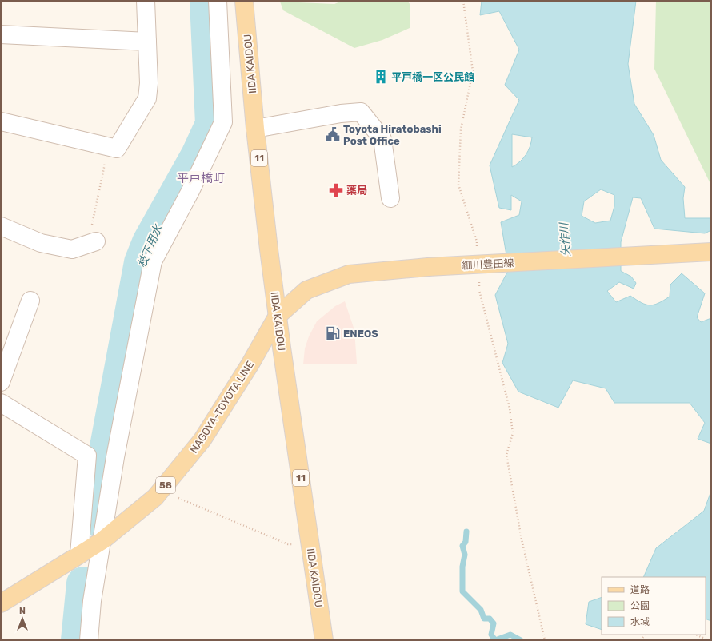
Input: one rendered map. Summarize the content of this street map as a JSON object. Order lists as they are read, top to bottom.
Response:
{
  "streets": {
    "main road": [
      "IIDA KAIDOU",
      "11",
      "細川豊田線",
      "NAGOYA-TOYOTA LINE",
      "58"
    ]
  },
  "crossings": [
    ["IIDA KAIDOU", "細川豊田線"],
    ["IIDA KAIDOU", "NAGOYA-TOYOTA LINE"],
    ["細川豊田線", "NAGOYA-TOYOTA LINE"]
  ],
  "districts": ["平戸橋町"],
  "water": ["矢作川", "枝下用水"],
  "places": {
    "building": ["平戸橋一区公民館"],
    "public building": ["Toyota Hiratobashi Post Office"],
    "pharmacy": ["薬局"],
    "fuel station": ["ENEOS"]
  },
  "legend": ["道路", "公園", "水域"],
  "north": "top"
}
